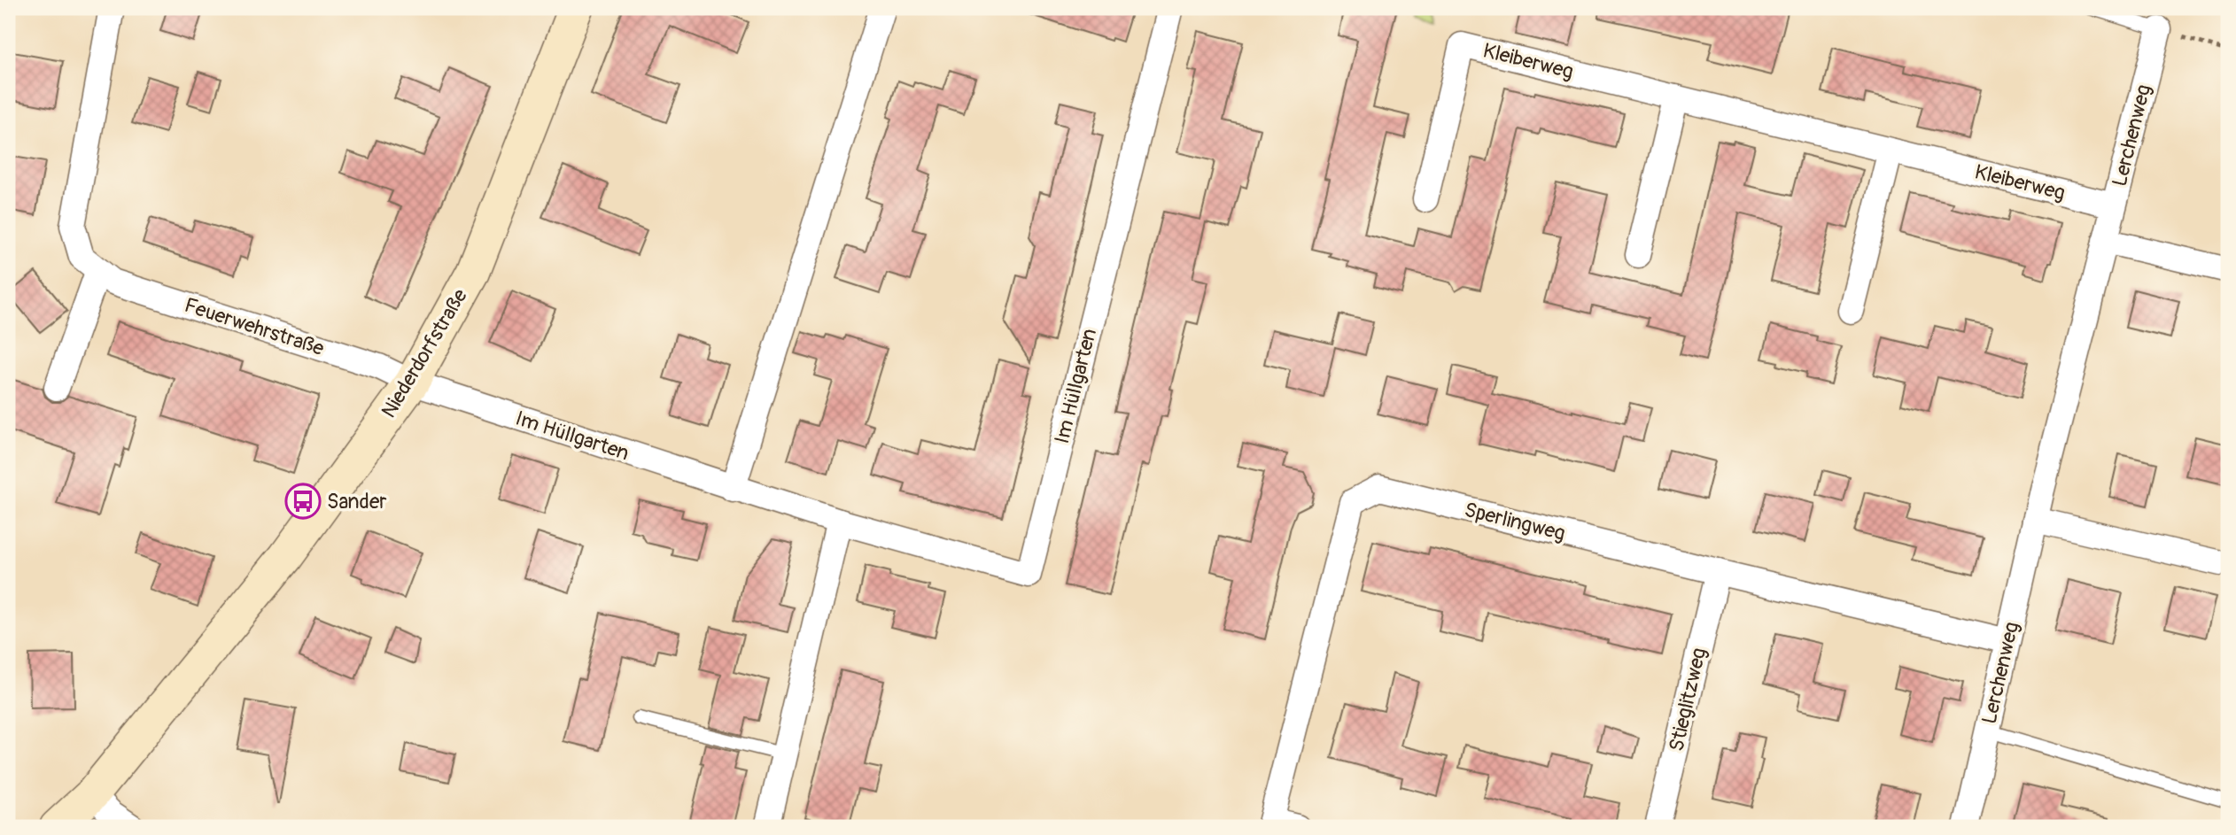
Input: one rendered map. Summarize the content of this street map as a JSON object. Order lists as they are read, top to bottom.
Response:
{
  "streets": {
    "main road": ["Niederdorfstraße"],
    "street": [
      "Kleiberweg",
      "Lerchenweg",
      "Feuerwehrstraße",
      "Im Hüllgarten",
      "Sperlingweg",
      "Stieglitzweg"
    ]
  },
  "crossings": [
    ["Kleiberweg", "Lerchenweg"],
    ["Lerchenweg", "Sperlingweg"],
    ["Feuerwehrstraße", "Niederdorfstraße"],
    ["Feuerwehrstraße", "Im Hüllgarten"],
    ["Niederdorfstraße", "Im Hüllgarten"],
    ["Sperlingweg", "Stieglitzweg"]
  ],
  "places": {
    "bus stop": ["Sander"]
  }
}
